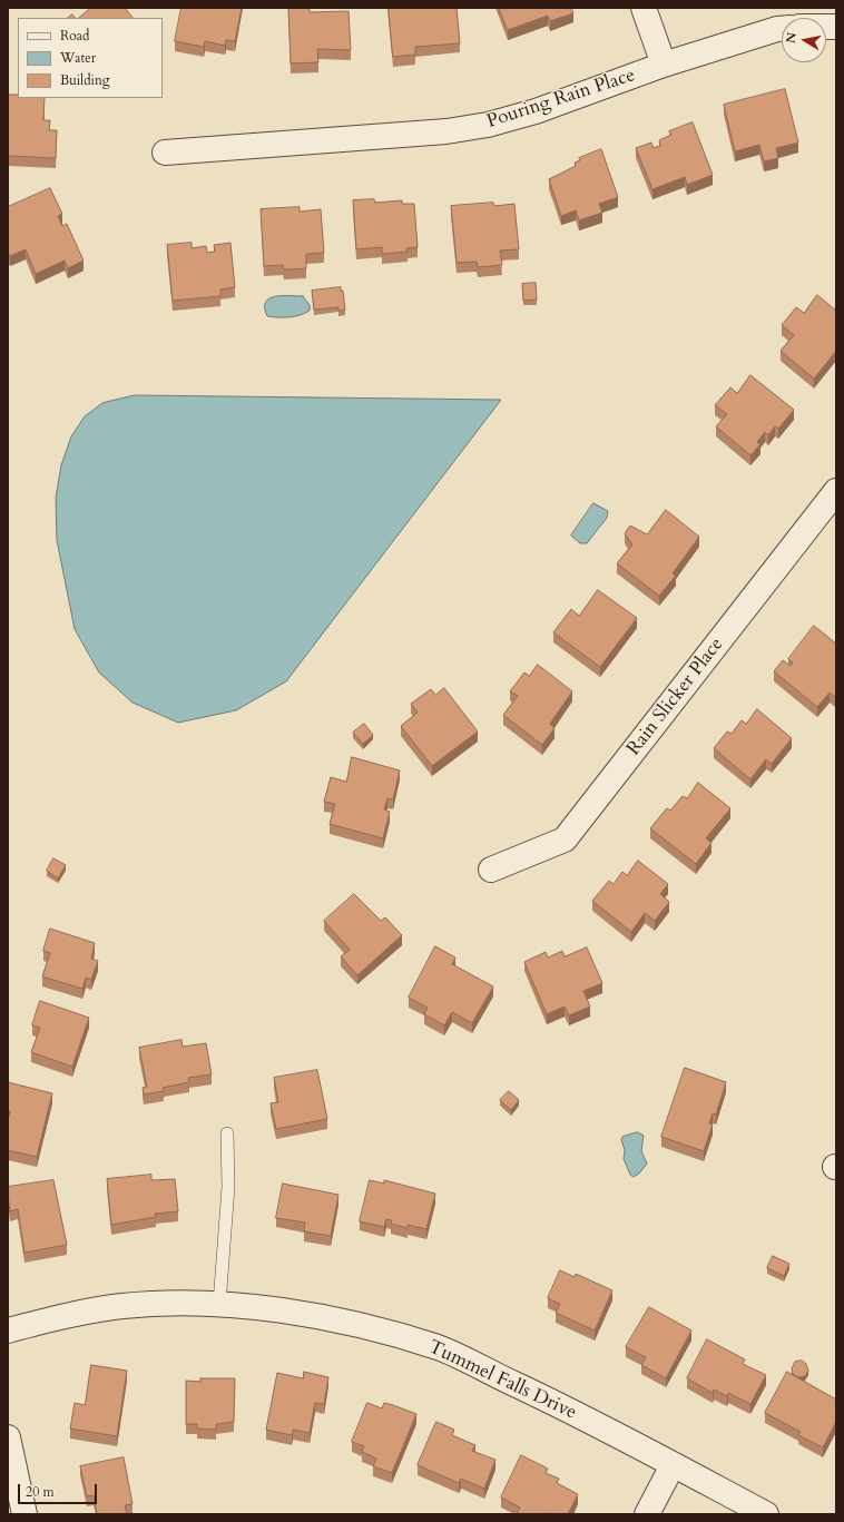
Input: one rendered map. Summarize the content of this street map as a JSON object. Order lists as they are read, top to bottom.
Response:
{
  "streets": {
    "street": ["Pouring Rain Place", "Rain Slicker Place", "Tummel Falls Drive"]
  },
  "legend": ["Road", "Water", "Building"],
  "scale_bar": "20 m",
  "north": "left"
}
